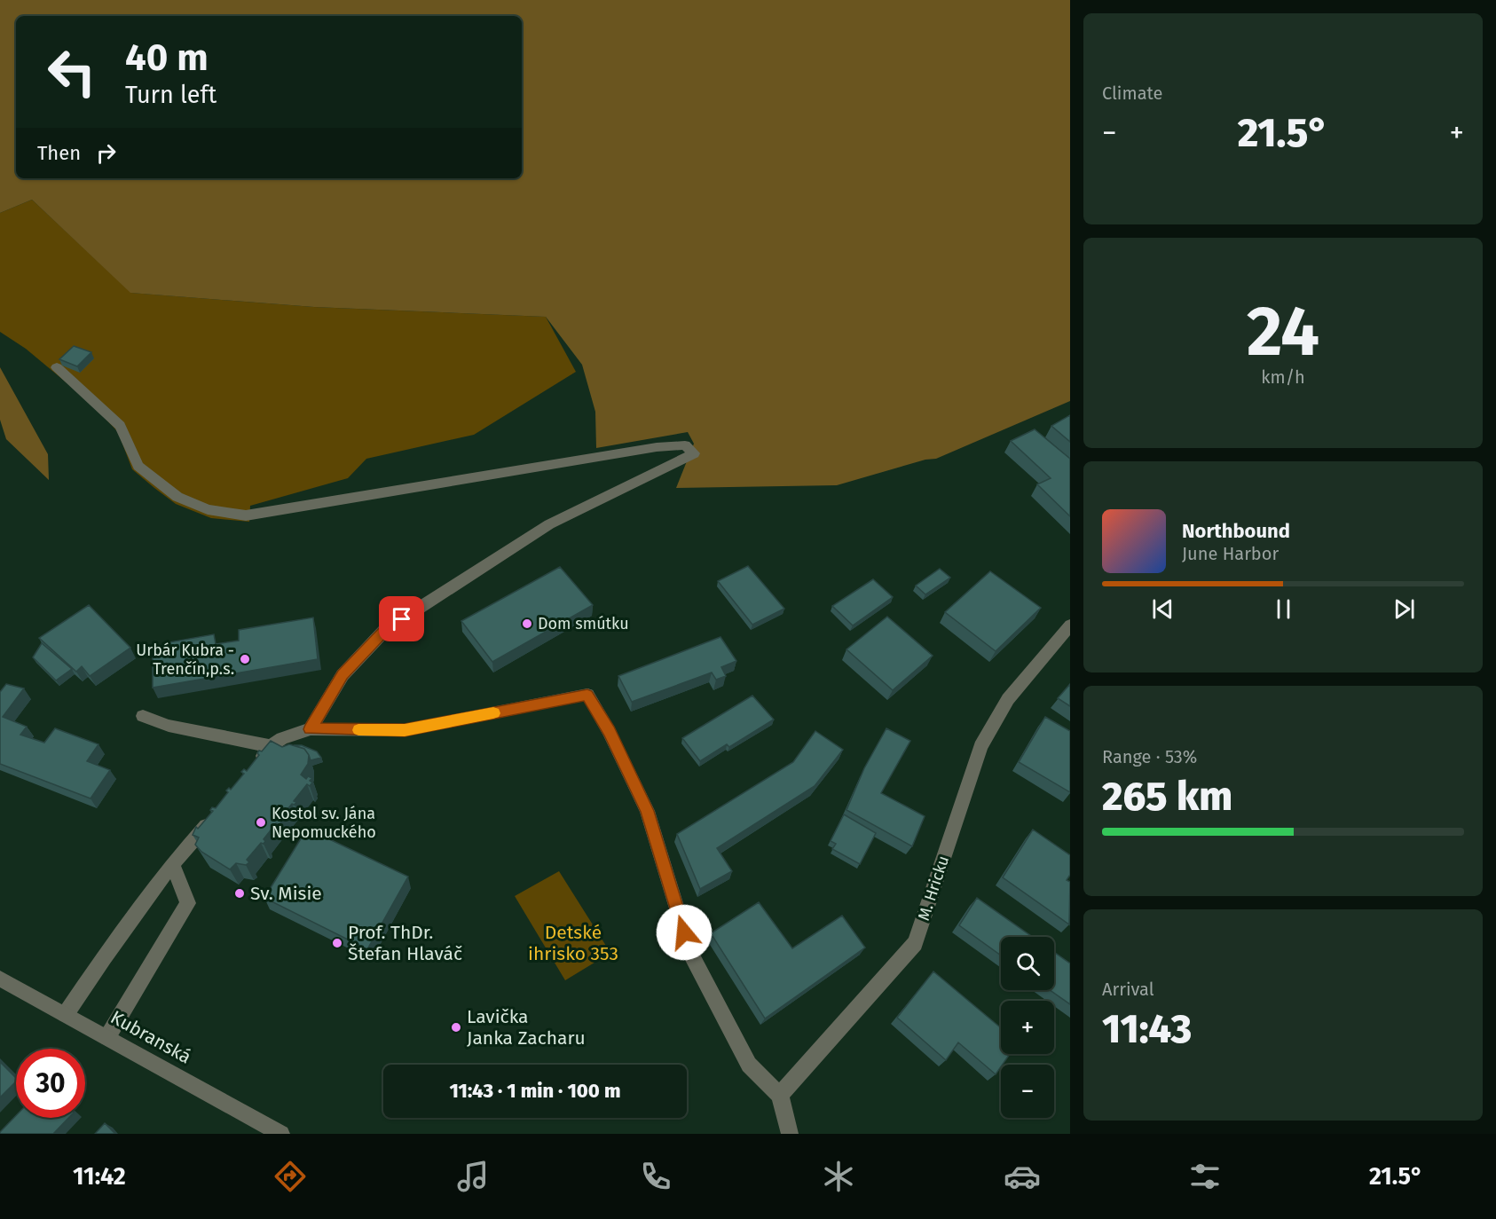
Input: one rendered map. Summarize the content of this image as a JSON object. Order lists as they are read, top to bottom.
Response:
{
  "streets": {
    "street": ["M. Hricku", "Kubranská"]
  },
  "parks": ["Detské ihrisko 353"],
  "places": [
    "Dom smútku",
    "Urbár Kubra - Trenčín,p.s.",
    "Kostol sv. Jána Nepomuckého",
    "Sv. Misie",
    "Prof. ThDr. Štefan Hlaváč",
    "Lavička Janka Zacharu"
  ],
  "page": {
    "tile": [
      "Climate",
      ["24", "km/h"],
      ["Range · 53%", "265 km"],
      ["Arrival", "11:43"]
    ],
    "turn": ["40 m", "Turn left"],
    "heat": ["−", "21.5°", "+"],
    "then": "Then",
    "song": ["Northbound", "June Harbor"],
    "map_buttons": ["+", "−"],
    "limit": "30",
    "trip": "11:43 · 1 min · 100 m",
    "tabs": ["11:42", "21.5°"]
  }
}
